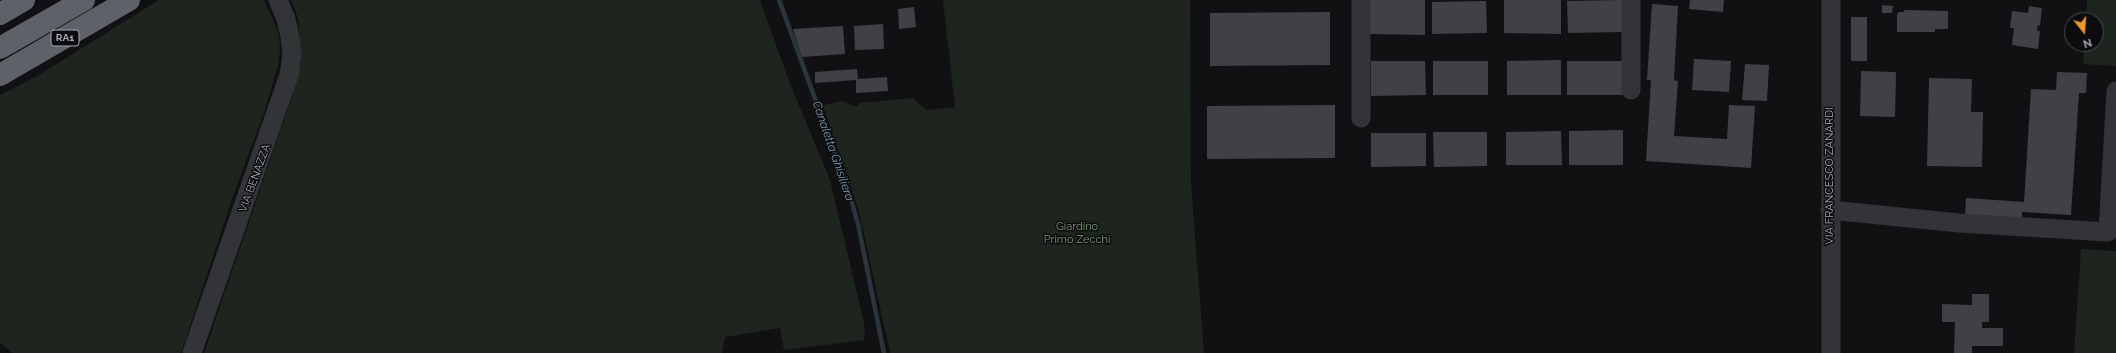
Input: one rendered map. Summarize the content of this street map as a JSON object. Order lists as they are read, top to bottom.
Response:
{
  "streets": {
    "highway": ["RA1"],
    "street": ["VIA FRANCESCO ZANARDI", "VIA BENAZZA"]
  },
  "water": ["Canaletta Ghisiliera"],
  "parks": ["Giardino Primo Zecchi"],
  "north": "bottom"
}
